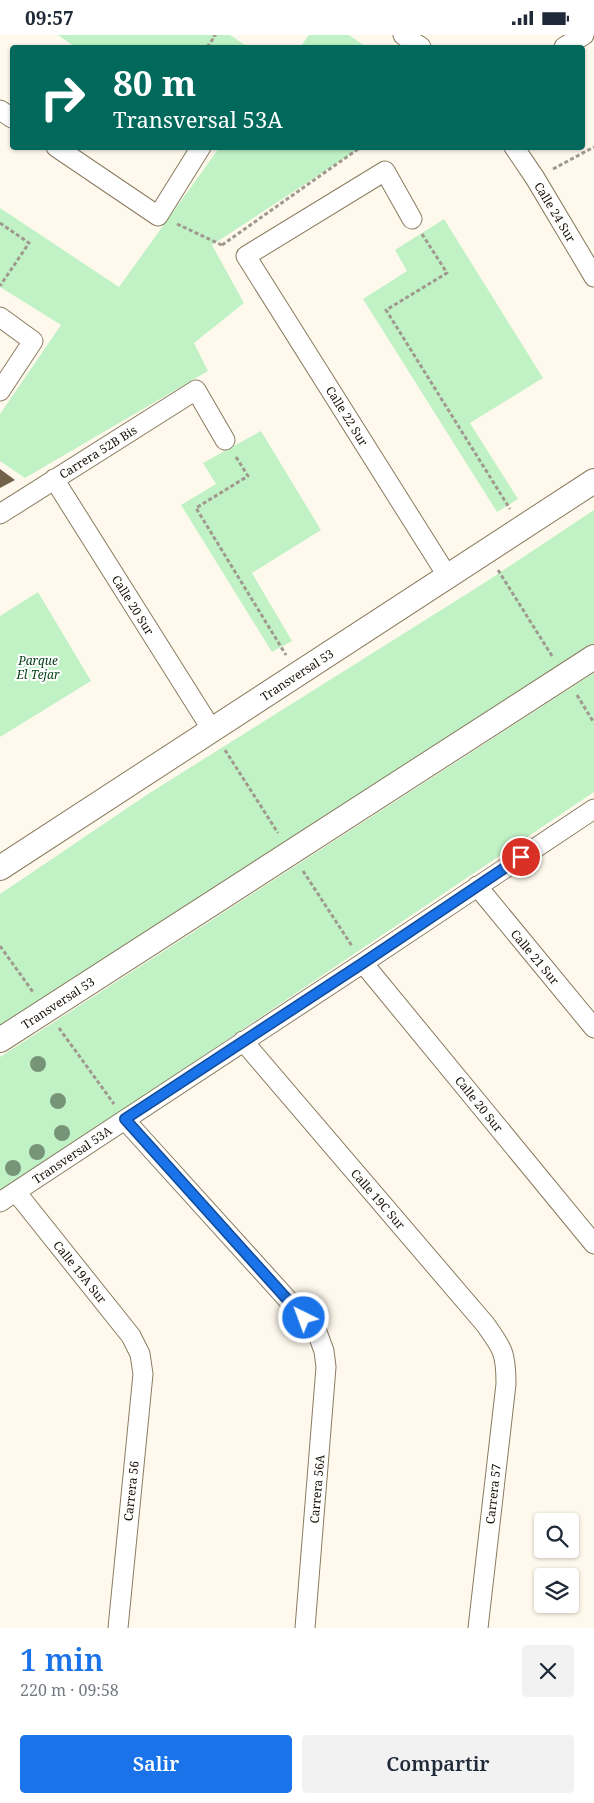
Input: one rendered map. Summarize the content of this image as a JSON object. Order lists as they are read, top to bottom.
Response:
{
  "streets": {
    "street": [
      "Calle 24 Sur",
      "Calle 22 Sur",
      "Carrera 52B Bis",
      "Calle 20 Sur",
      "Transversal 53",
      "Calle 21 Sur",
      "Transversal 53A",
      "Calle 19C Sur",
      "Calle 19A Sur",
      "Carrera 56A",
      "Carrera 56",
      "Carrera 57"
    ]
  },
  "crossings": [
    ["Calle 22 Sur", "Transversal 53"],
    ["Carrera 52B Bis", "Calle 20 Sur"],
    ["Calle 20 Sur", "Transversal 53"],
    ["Calle 20 Sur", "Transversal 53A"],
    ["Calle 21 Sur", "Transversal 53A"],
    ["Transversal 53A", "Calle 19C Sur"],
    ["Transversal 53A", "Calle 19A Sur"],
    ["Transversal 53A", "Carrera 56A"],
    ["Calle 19C Sur", "Carrera 57"],
    ["Calle 19A Sur", "Carrera 56"]
  ],
  "parks": ["Parque El Tejar"],
  "page": {
    "status": "09:57",
    "turn": ["80 m", "Transversal 53A"],
    "heading": ["1 min", "220 m · 09:58"],
    "buttons": ["Salir", "Compartir"]
  }
}
